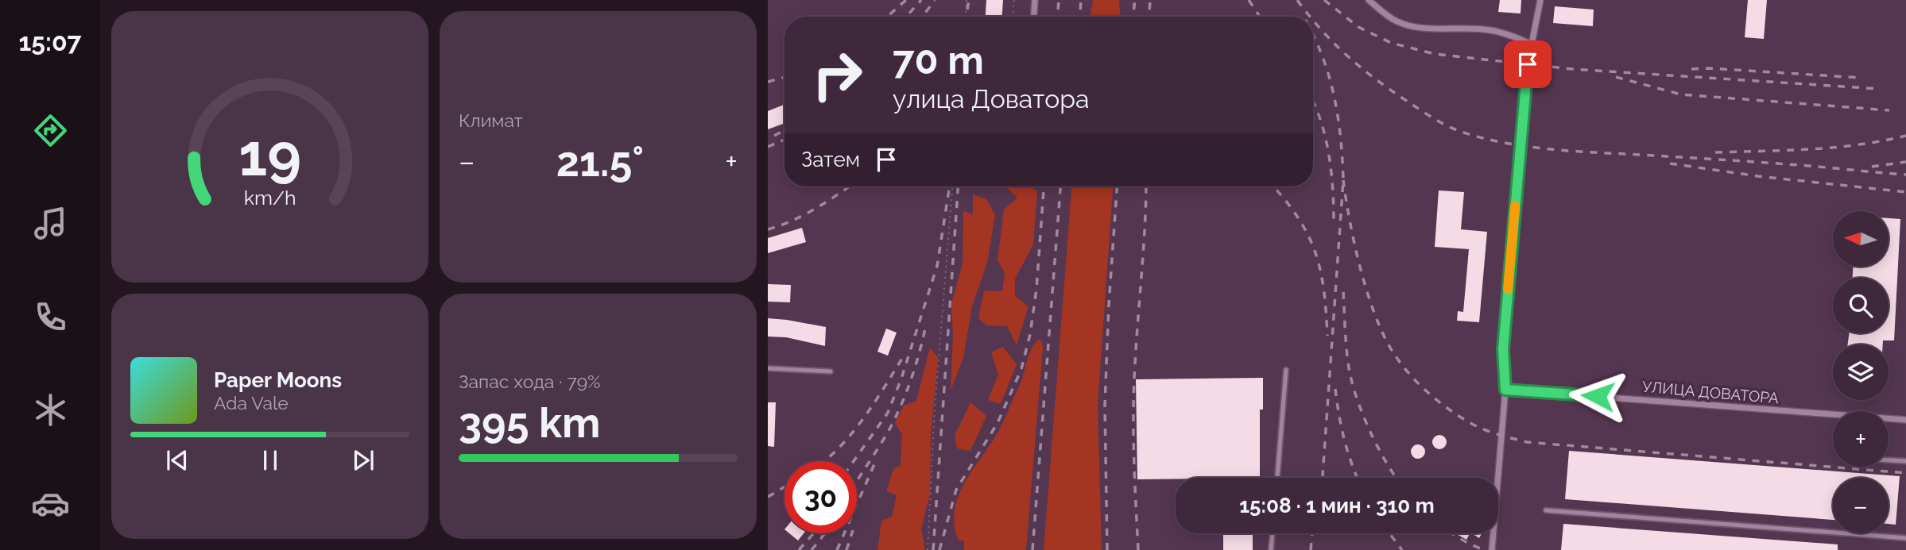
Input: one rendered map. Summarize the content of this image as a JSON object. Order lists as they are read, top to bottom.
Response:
{
  "streets": {
    "street": ["УЛИЦА ДОВАТОРА"]
  },
  "north": "left",
  "page": {
    "tabs": "15:07",
    "tile": [
      "Климат",
      ["Запас хода · 79%", "395 km"]
    ],
    "turn": ["70 m", "улица Доватора"],
    "then": "Затем",
    "heat": ["−", "21.5°", "+"],
    "map_buttons": ["+", "−"],
    "song": ["Paper Moons", "Ada Vale"],
    "limit": "30",
    "trip": "15:08 · 1 мин · 310 m",
    "gauge": ["19", "km/h"]
  }
}
